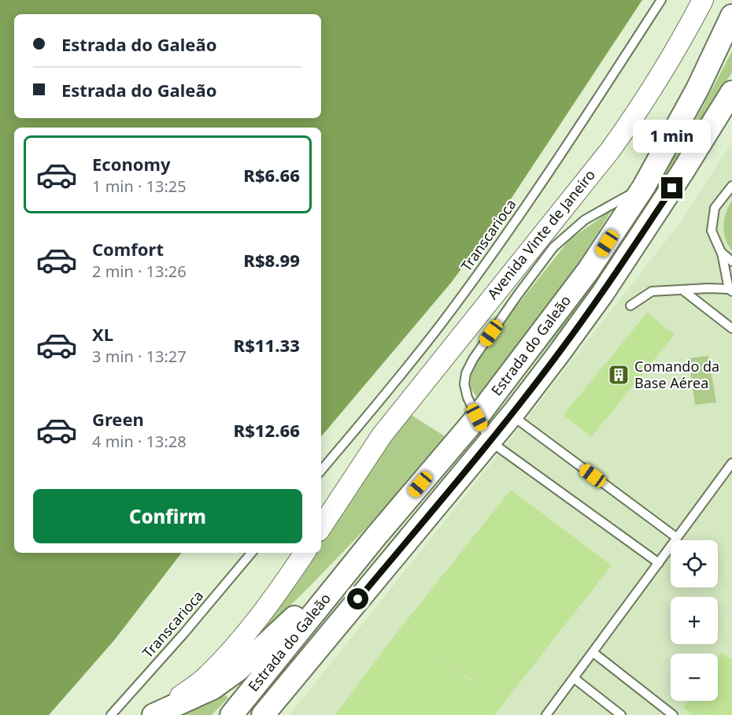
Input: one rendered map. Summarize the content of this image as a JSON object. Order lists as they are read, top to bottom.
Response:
{
  "streets": {
    "main road": ["Estrada do Galeão"],
    "street": ["Avenida Vinte de Janeiro"],
    "lane": ["Transcarioca"]
  },
  "places": {
    "building": ["Comando da Base Aérea"]
  },
  "page": {
    "banner": ["Estrada do Galeão", "Estrada do Galeão"],
    "bubble": "1 min",
    "list": [
      {
        "name": "Economy",
        "note": "1 min · 13:25",
        "value": "R$6.66"
      },
      {
        "name": "Comfort",
        "note": "2 min · 13:26",
        "value": "R$8.99"
      },
      {
        "name": "XL",
        "note": "3 min · 13:27",
        "value": "R$11.33"
      },
      {
        "name": "Green",
        "note": "4 min · 13:28",
        "value": "R$12.66"
      }
    ],
    "buttons": "Confirm",
    "map_buttons": ["+", "−"]
  }
}
